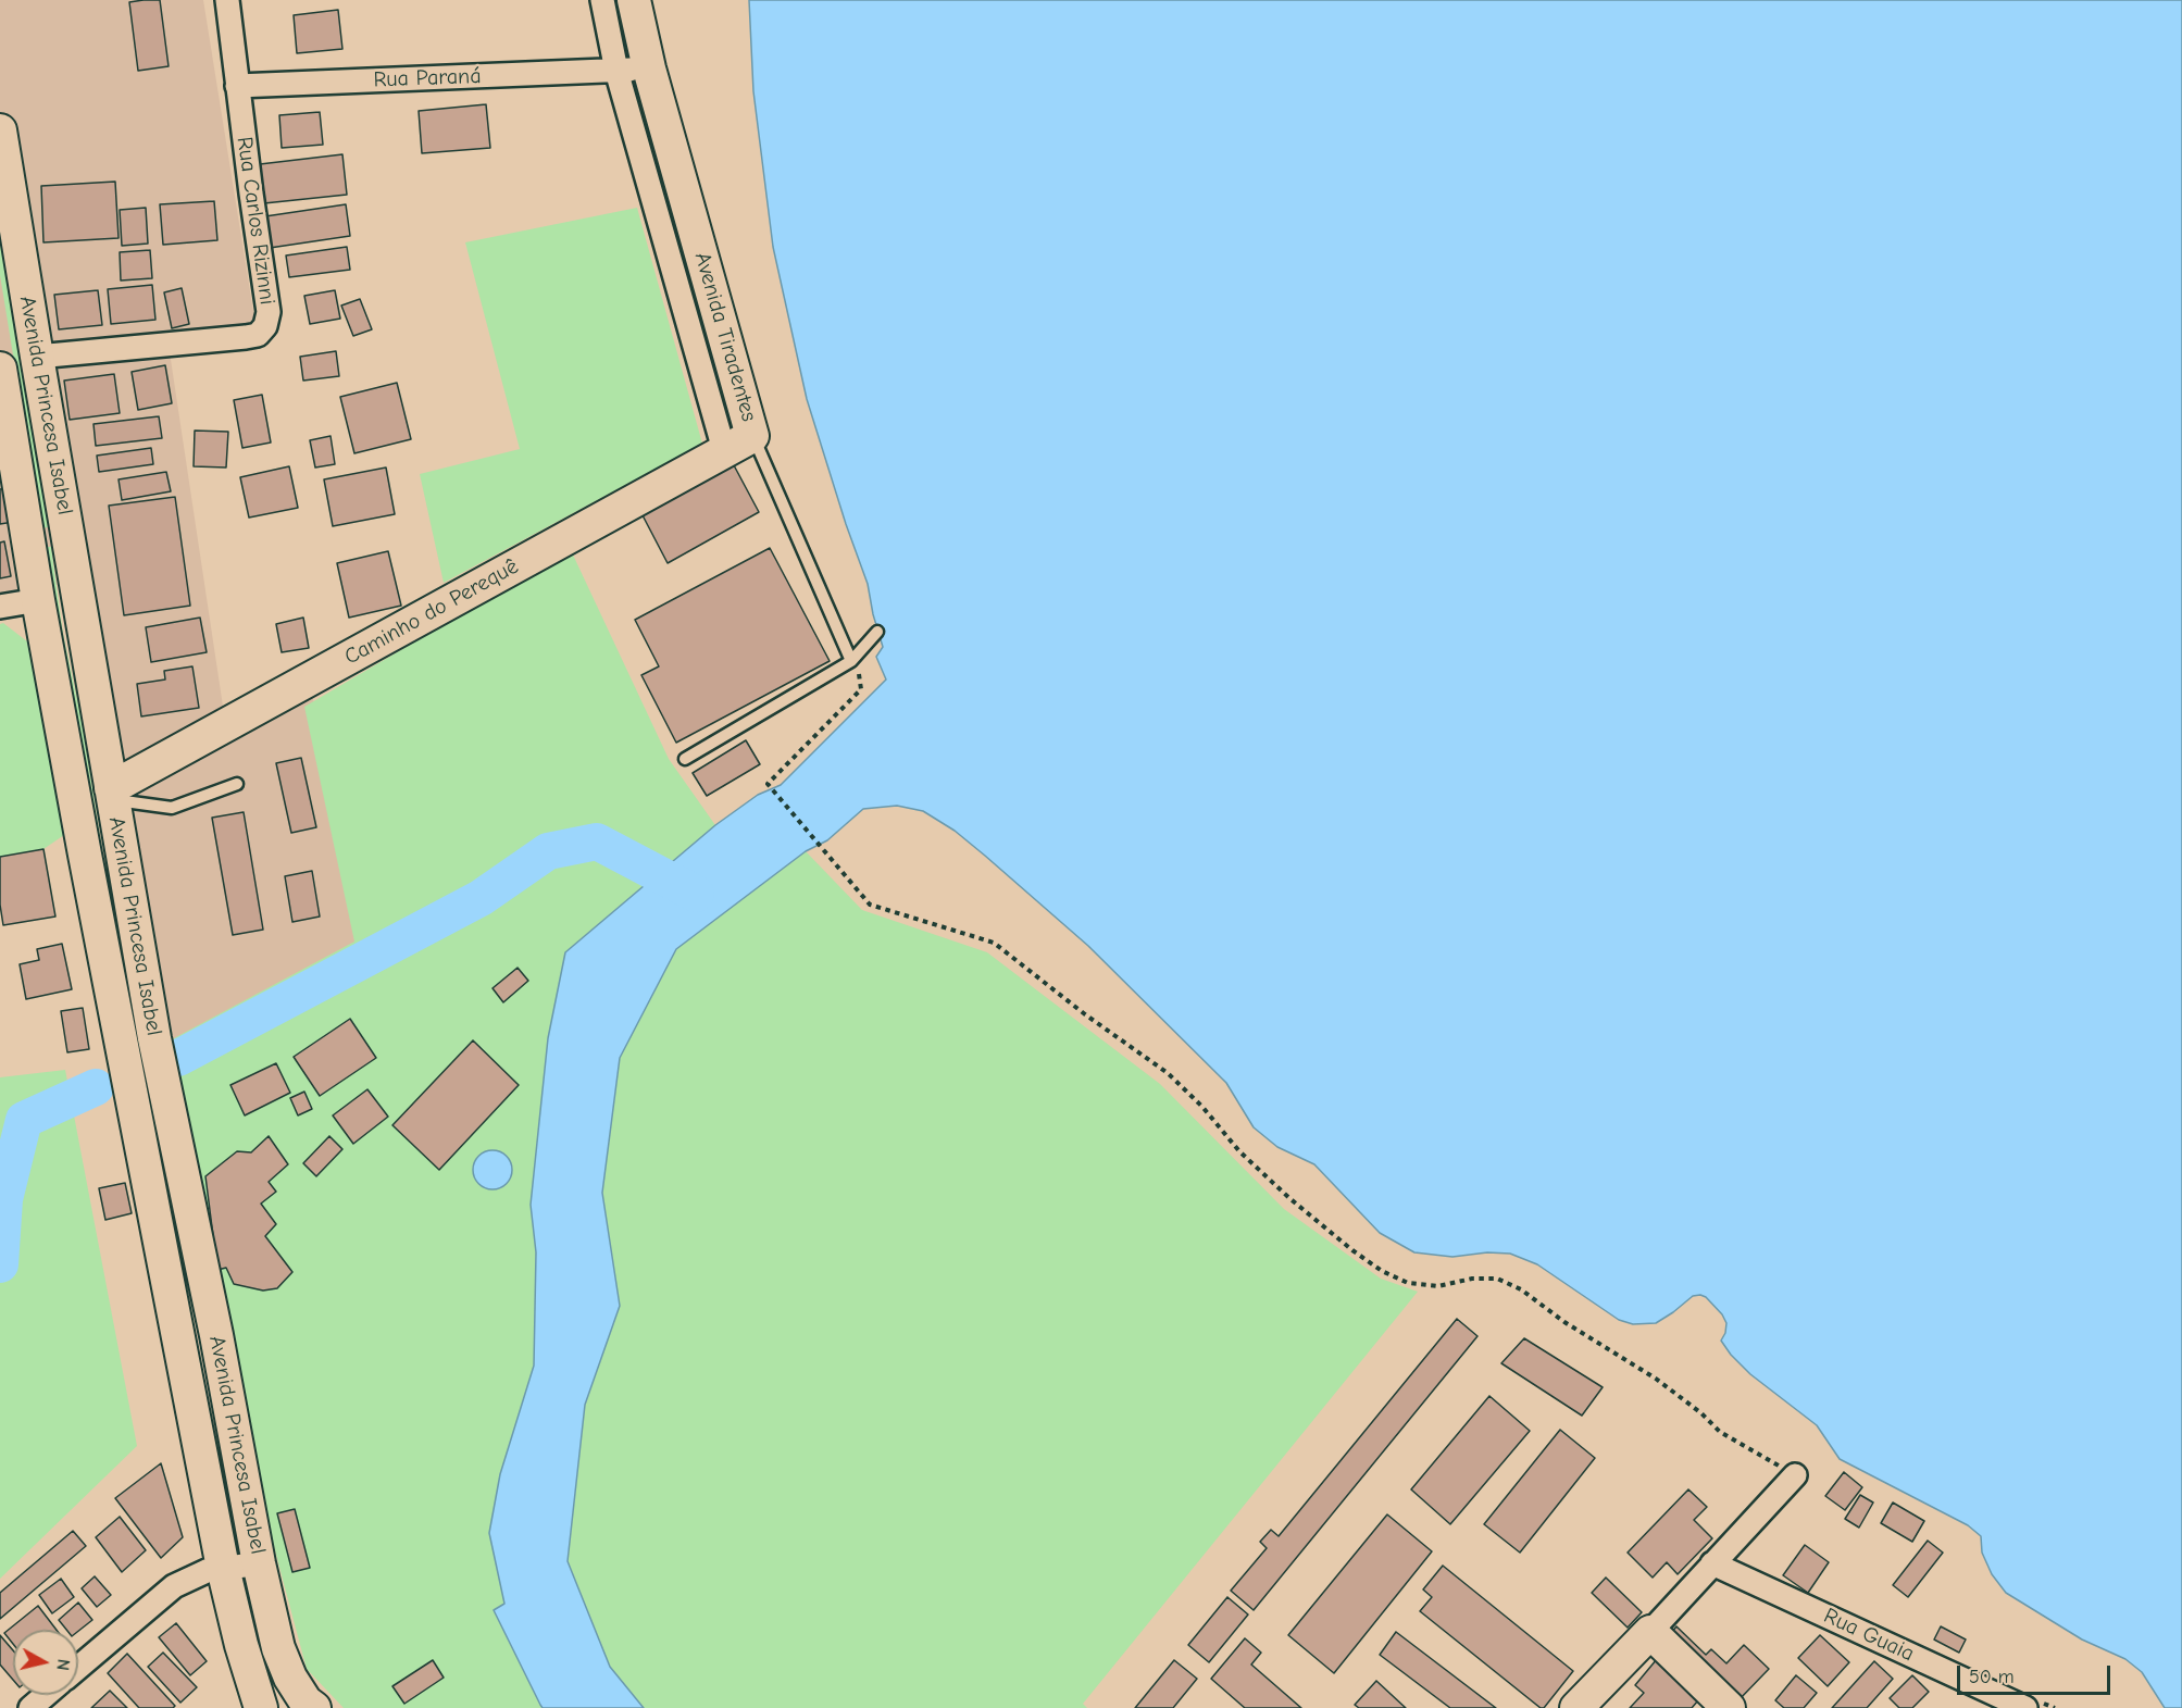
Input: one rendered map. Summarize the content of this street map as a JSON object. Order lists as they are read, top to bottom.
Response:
{
  "streets": {
    "main road": ["Avenida Tiradentes", "Avenida Princesa Isabel", "Caminho do Perequê"],
    "street": ["Rua Paraná", "Rua Carlos Rizinni", "Rua Guaia"]
  },
  "crossings": [
    ["Rua Paraná", "Rua Carlos Rizinni"],
    ["Rua Paraná", "Avenida Tiradentes"],
    ["Rua Carlos Rizinni", "Avenida Princesa Isabel"],
    ["Avenida Tiradentes", "Caminho do Perequê"],
    ["Avenida Princesa Isabel", "Caminho do Perequê"]
  ],
  "scale_bar": "50 m",
  "north": "right"
}
